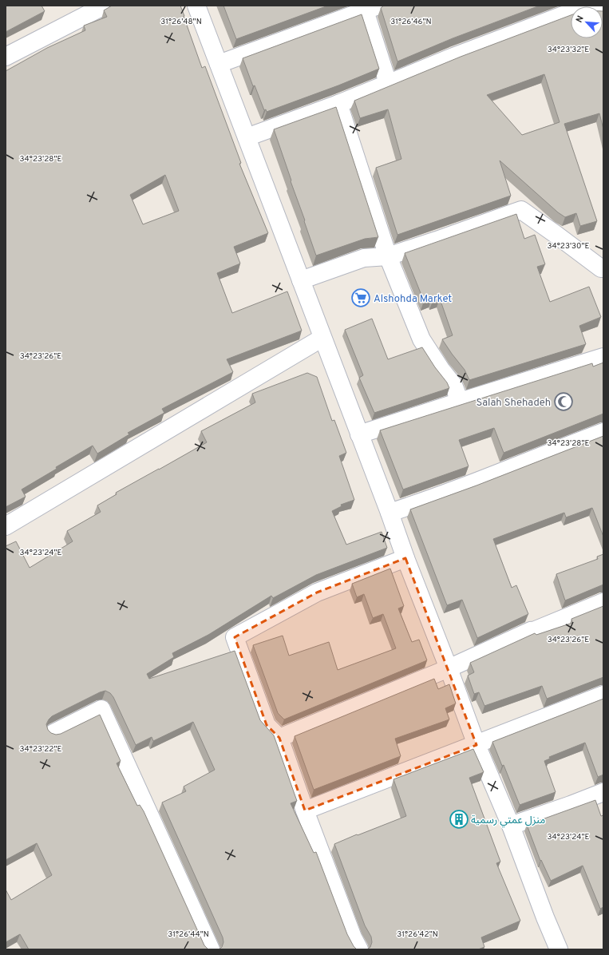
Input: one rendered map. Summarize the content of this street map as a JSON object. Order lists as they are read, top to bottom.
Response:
{
  "places": {
    "supermarket": ["Alshohda Market"],
    "mosque": ["Salah Shehadeh"],
    "building": ["منزل عمتي رسمية"]
  },
  "north": "top left",
  "coordinates": [
    "31°26'48\"N",
    "31°26'46\"N",
    "34°23'32\"E",
    "34°23'28\"E",
    "34°23'30\"E",
    "34°23'26\"E",
    "34°23'24\"E",
    "34°23'22\"E",
    "31°26'44\"N",
    "31°26'42\"N"
  ]
}
